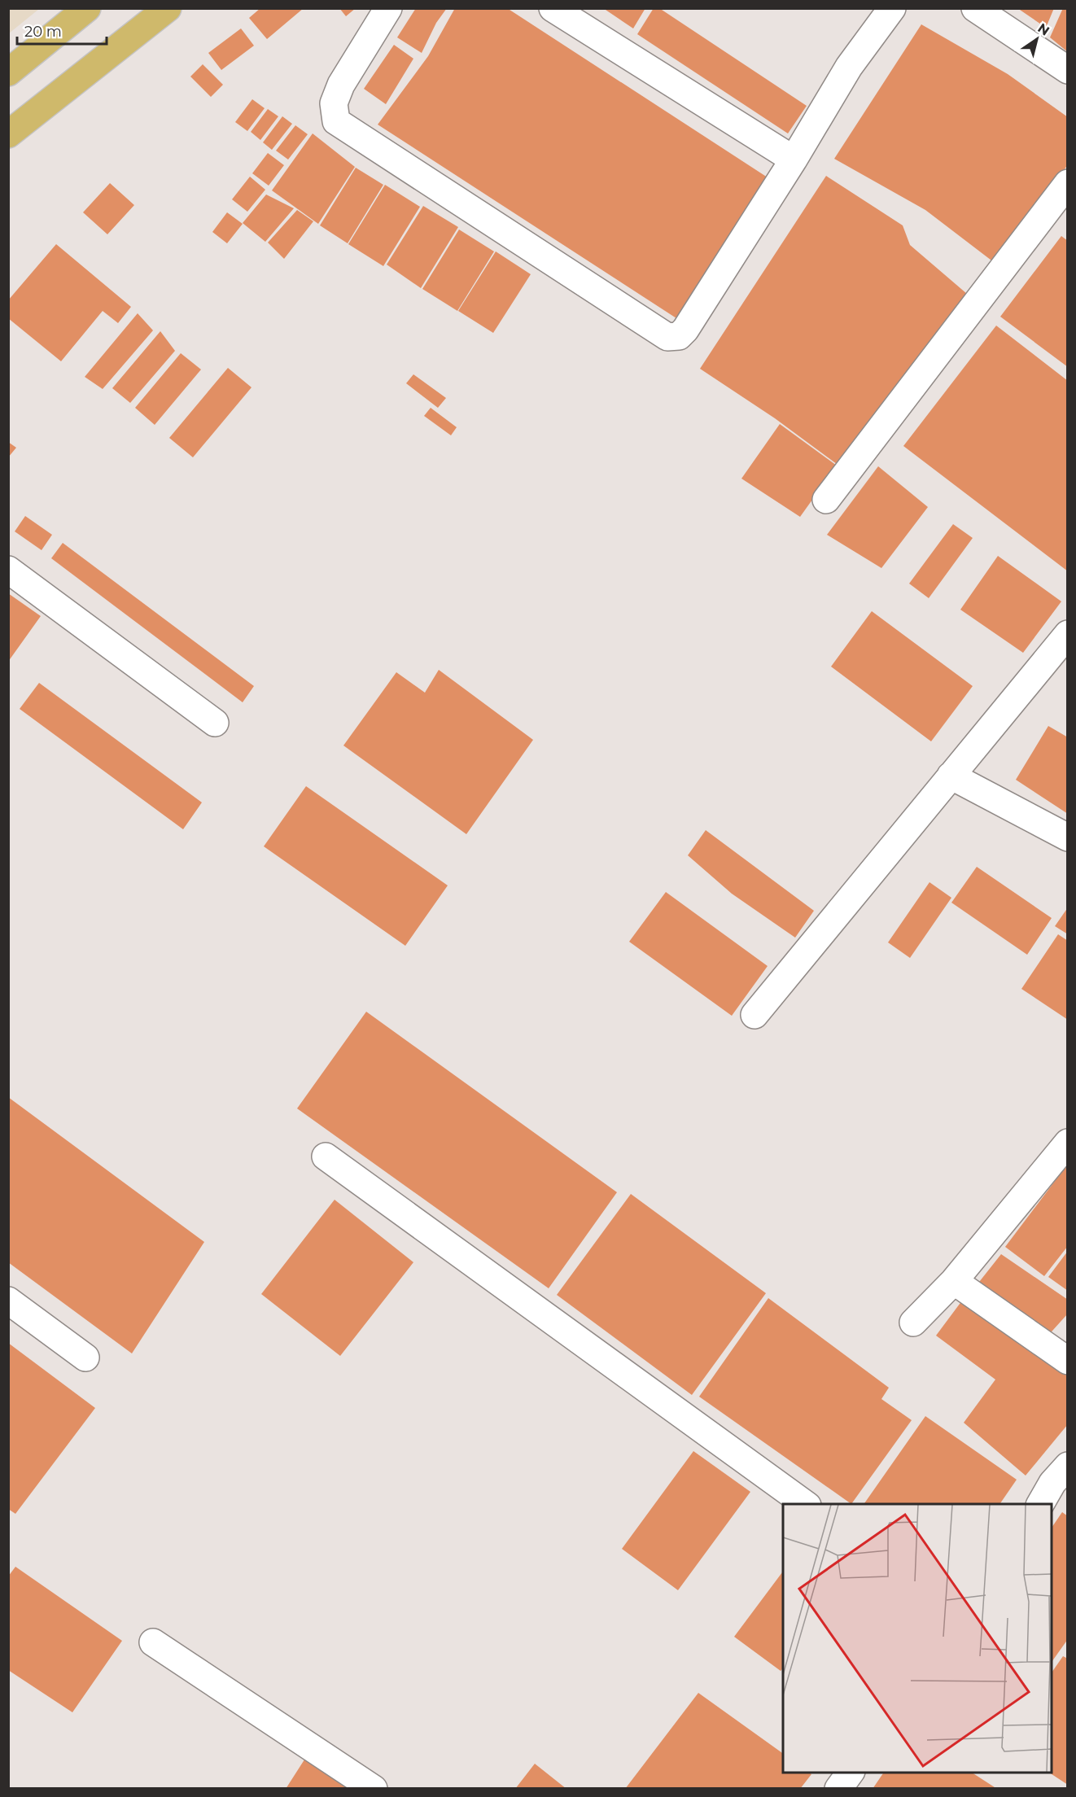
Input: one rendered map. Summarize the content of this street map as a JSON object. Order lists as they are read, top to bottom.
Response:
{
  "scale_bar": "20 m",
  "north": "top right"
}
